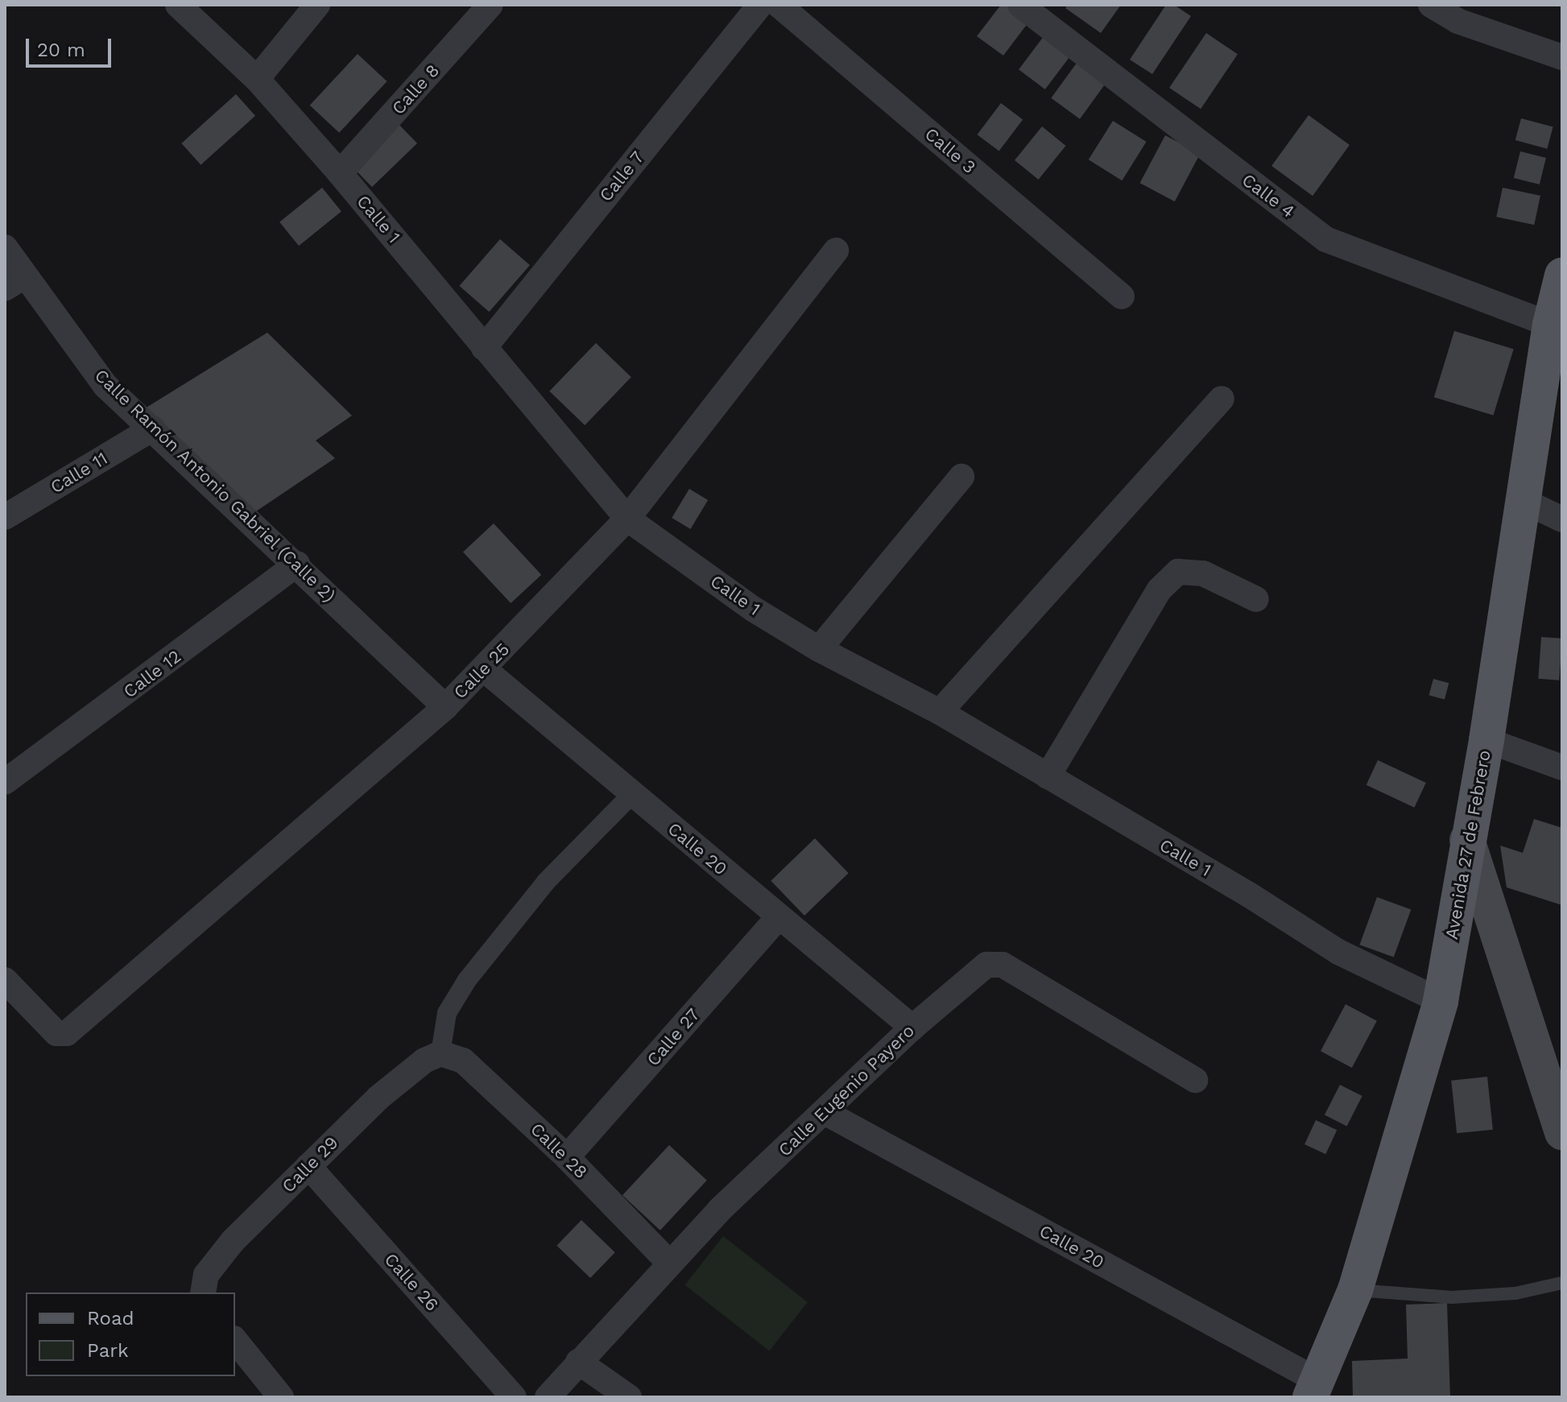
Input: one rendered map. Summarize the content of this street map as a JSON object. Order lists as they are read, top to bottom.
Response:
{
  "streets": {
    "main road": ["Avenida 27 de Febrero"],
    "street": [
      "Calle 8",
      "Calle 3",
      "Calle 7",
      "Calle 4",
      "Calle 1",
      "Calle 11",
      "Calle Ramón Antonio Gabriel (Calle 2)",
      "Calle 25",
      "Calle 12",
      "Calle 20",
      "Calle 27",
      "Calle Eugenio Payero",
      "Calle 28",
      "Calle 29",
      "Calle 26"
    ]
  },
  "crossings": [
    ["Calle 8", "Calle 1"],
    ["Calle 7", "Calle 1"],
    ["Calle 4", "Avenida 27 de Febrero"],
    ["Calle 1", "Calle 25"],
    ["Calle 1", "Avenida 27 de Febrero"],
    ["Calle 11", "Calle Ramón Antonio Gabriel (Calle 2)"],
    ["Calle Ramón Antonio Gabriel (Calle 2)", "Calle 25"],
    ["Calle Ramón Antonio Gabriel (Calle 2)", "Calle 12"],
    ["Calle 25", "Calle 20"],
    ["Avenida 27 de Febrero", "Calle 20"],
    ["Calle 20", "Calle 27"],
    ["Calle 20", "Calle Eugenio Payero"],
    ["Calle 27", "Calle 28"],
    ["Calle Eugenio Payero", "Calle 28"],
    ["Calle 28", "Calle 29"],
    ["Calle 29", "Calle 26"]
  ],
  "legend": ["Road", "Park"],
  "scale_bar": "20 m"
}
